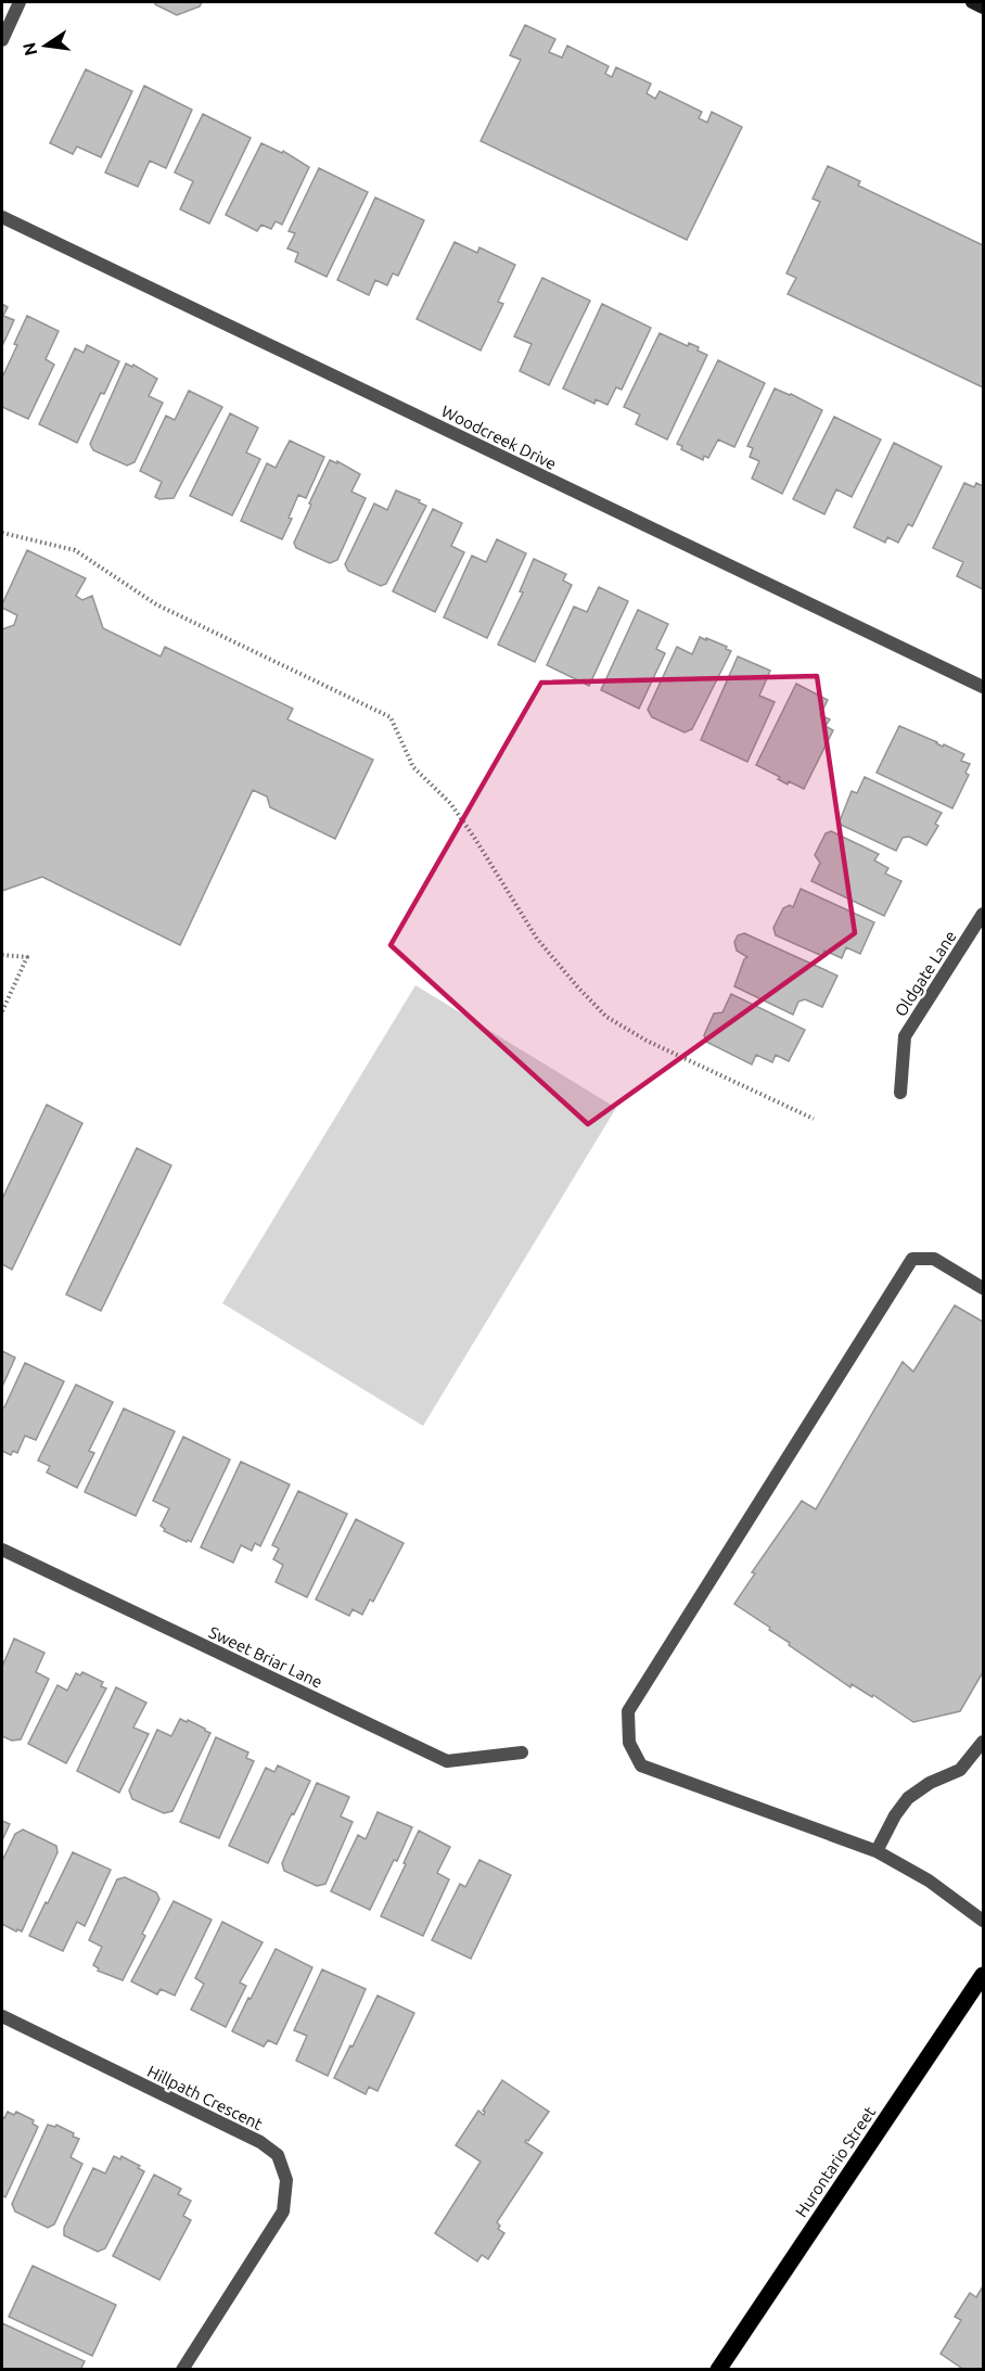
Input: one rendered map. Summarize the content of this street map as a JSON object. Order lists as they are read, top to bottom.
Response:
{
  "streets": {
    "main road": ["Hurontario Street"],
    "street": [
      "Woodcreek Drive",
      "Oldgate Lane",
      "Sweet Briar Lane",
      "Hillpath Crescent"
    ]
  },
  "north": "left"
}
